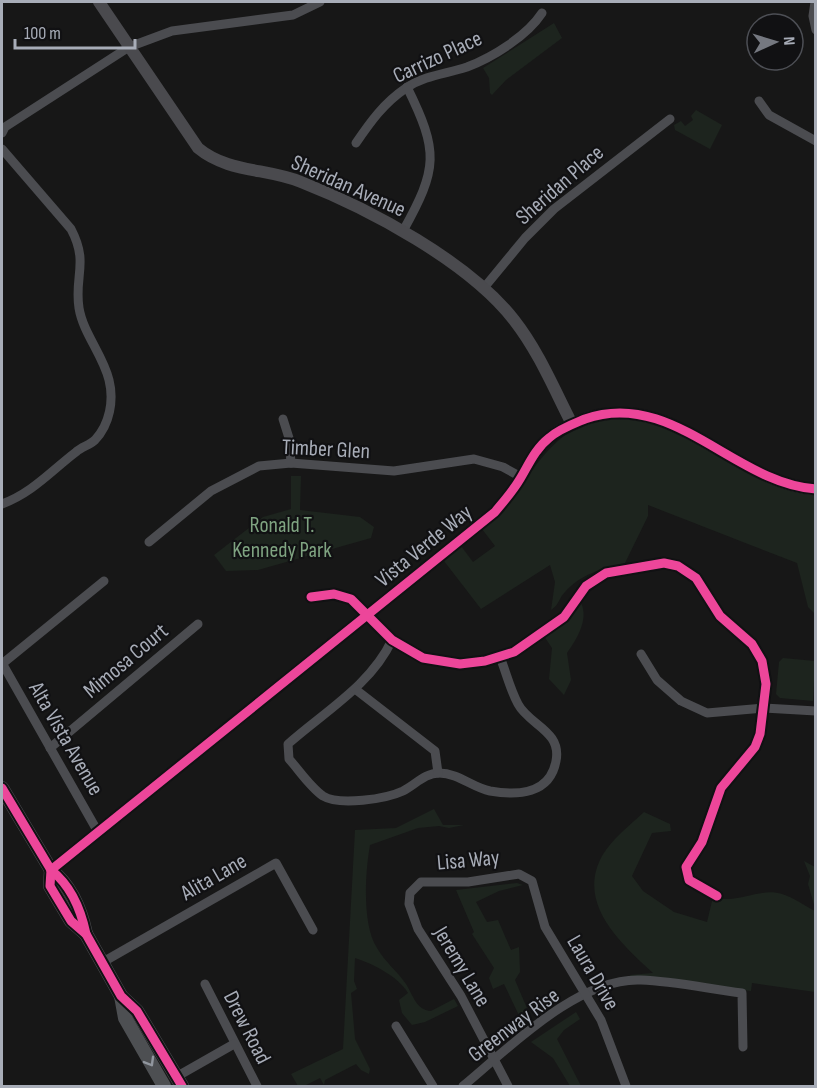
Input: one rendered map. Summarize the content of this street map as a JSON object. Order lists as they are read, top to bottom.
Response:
{
  "streets": {
    "street": [
      "Carrizo Place",
      "Sheridan Place",
      "Sheridan Avenue",
      "Timber Glen",
      "Vista Verde Way",
      "Mimosa Court",
      "Alta Vista Avenue",
      "Lisa Way",
      "Alita Lane",
      "Jeremy Lane",
      "Laura Drive",
      "Greenway Rise",
      "Drew Road"
    ]
  },
  "crossings": [
    ["Sheridan Place", "Sheridan Avenue"],
    ["Sheridan Avenue", "Vista Verde Way"],
    ["Timber Glen", "Vista Verde Way"],
    ["Vista Verde Way", "Alta Vista Avenue"],
    ["Mimosa Court", "Alta Vista Avenue"],
    ["Lisa Way", "Jeremy Lane"],
    ["Lisa Way", "Laura Drive"],
    ["Jeremy Lane", "Greenway Rise"],
    ["Laura Drive", "Greenway Rise"]
  ],
  "parks": ["Ronald T. Kennedy Park"],
  "scale_bar": "100 m",
  "north": "right"
}
